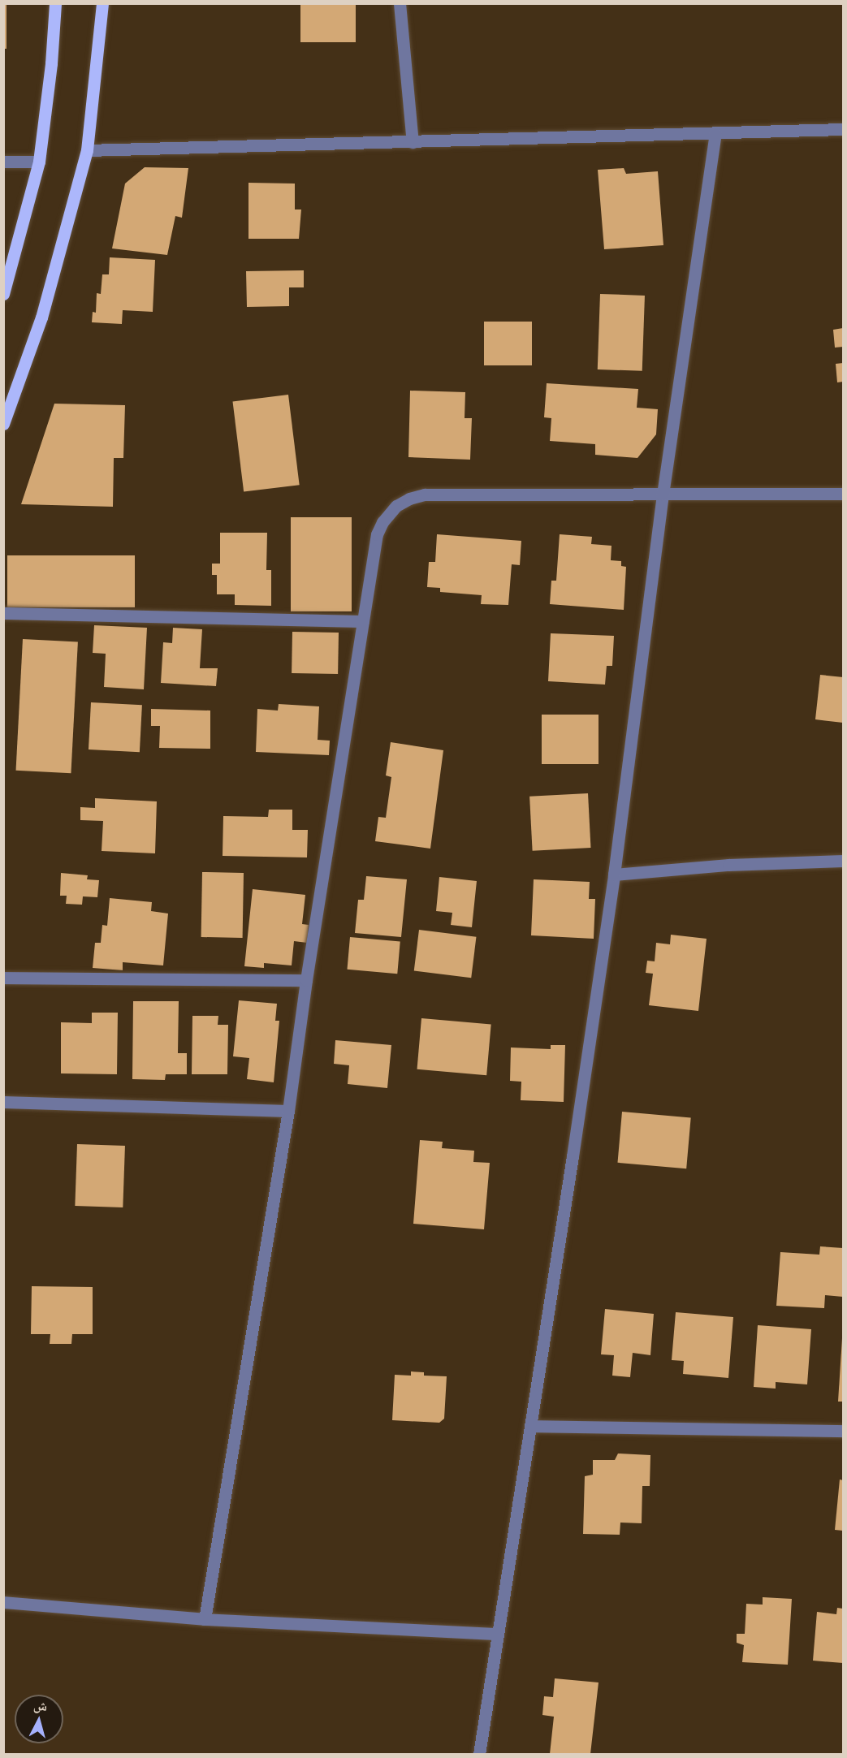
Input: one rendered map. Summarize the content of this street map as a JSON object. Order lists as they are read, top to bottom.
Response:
{
  "north": "top"
}
